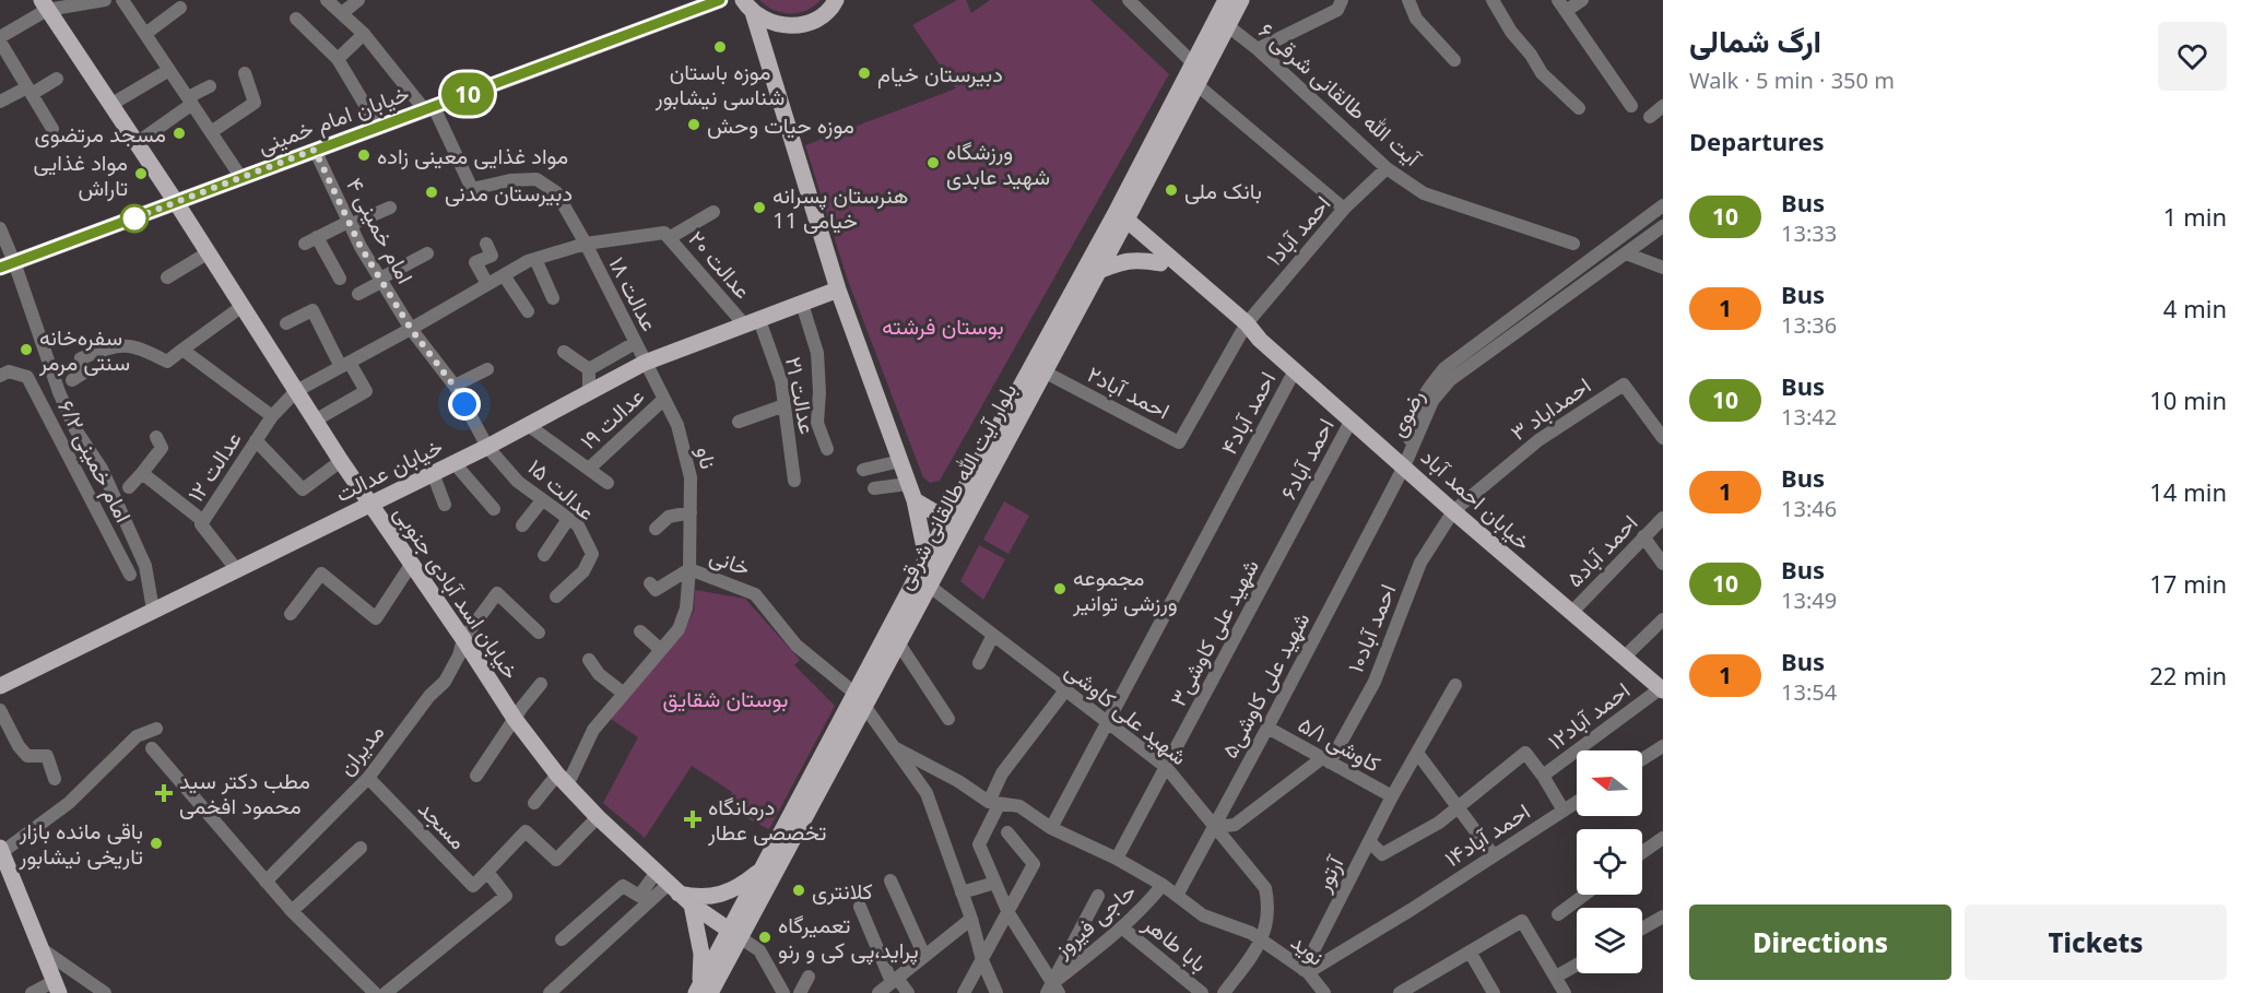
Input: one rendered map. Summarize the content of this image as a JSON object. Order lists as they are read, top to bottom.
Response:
{
  "streets": {
    "main road": [
      "خیابان امام خمینی",
      "خیابان عدالت",
      "بلوار آیت الله طالقانی شرقی",
      "خیابان احمد آباد",
      "خیابان اسد آبادی جنوبی"
    ],
    "street": [
      "آیت الله طالقانی شرقی ۶",
      "امام خمینی ۴",
      "احمد آباد۱",
      "عدالت ۲۰",
      "عدالت ۱۸",
      "احمد آباد۲",
      "عدالت ۲۱",
      "احمداباد ۳",
      "احمد آباد۴",
      "رضوی",
      "عدالت ۱۹",
      "ناو",
      "احمد آباد۶",
      "امام خمینی ۶/۲",
      "عدالت ۱۲",
      "عدالت ۱۵",
      "احمد آباد۵",
      "خانی",
      "احمد آباد۱۰",
      "شهید علی کاوشی۳",
      "شهید علی کاوشی۵",
      "شهید علی کاوشی",
      "احمد آباد۱۲",
      "کاوشی ۵/۱",
      "مدیران",
      "مسجد",
      "احمد آباد۱۴",
      "آرتور",
      "حاجی فیروز",
      "بابا طاهر",
      "نوید"
    ]
  },
  "crossings": [
    ["آیت الله طالقانی شرقی ۶", "احمد آباد۱"],
    ["آیت الله طالقانی شرقی ۶", "بلوار آیت الله طالقانی شرقی"],
    ["خیابان امام خمینی", "امام خمینی ۴"],
    ["خیابان امام خمینی", "عدالت ۱۸"],
    ["خیابان امام خمینی", "خیابان اسد آبادی جنوبی"],
    ["امام خمینی ۴", "عدالت ۱۲"],
    ["امام خمینی ۴", "عدالت ۱۵"],
    ["احمد آباد۱", "احمد آباد۲"],
    ["احمد آباد۱", "خیابان احمد آباد"],
    ["عدالت ۲۰", "عدالت ۱۸"],
    ["عدالت ۲۰", "عدالت ۲۱"],
    ["عدالت ۲۰", "عدالت ۱۲"],
    ["عدالت ۲۰", "خیابان عدالت"],
    ["عدالت ۱۸", "ناو"],
    ["عدالت ۱۸", "عدالت ۱۲"],
    ["عدالت ۱۸", "خیابان عدالت"],
    ["احمد آباد۲", "بلوار آیت الله طالقانی شرقی"],
    ["احمد آباد۲", "خیابان احمد آباد"],
    ["عدالت ۲۱", "خیابان عدالت"],
    ["احمداباد ۳", "خیابان احمد آباد"],
    ["احمداباد ۳", "احمد آباد۱۰"],
    ["احمد آباد۴", "خیابان احمد آباد"],
    ["احمد آباد۴", "شهید علی کاوشی"],
    ["احمد آباد۴", "نوید"],
    ["رضوی", "خیابان احمد آباد"],
    ["رضوی", "شهید علی کاوشی۵"],
    ["عدالت ۱۹", "ناو"],
    ["ناو", "خیابان عدالت"],
    ["ناو", "خانی"],
    ["ناو", "خیابان اسد آبادی جنوبی"],
    ["احمد آباد۶", "خیابان احمد آباد"],
    ["احمد آباد۶", "شهید علی کاوشی۳"],
    ["عدالت ۱۲", "خیابان عدالت"],
    ["عدالت ۱۲", "خیابان اسد آبادی جنوبی"],
    ["خیابان عدالت", "عدالت ۱۵"],
    ["خیابان عدالت", "خیابان اسد آبادی جنوبی"],
    ["بلوار آیت الله طالقانی شرقی", "خیابان احمد آباد"],
    ["بلوار آیت الله طالقانی شرقی", "خانی"],
    ["بلوار آیت الله طالقانی شرقی", "خیابان اسد آبادی جنوبی"],
    ["بلوار آیت الله طالقانی شرقی", "شهید علی کاوشی"],
    ["خیابان احمد آباد", "احمد آباد۵"],
    ["خیابان احمد آباد", "احمد آباد۱۰"],
    ["خیابان احمد آباد", "شهید علی کاوشی۵"],
    ["خیابان احمد آباد", "احمد آباد۱۲"],
    ["خیابان اسد آبادی جنوبی", "مدیران"],
    ["احمد آباد۱۰", "کاوشی ۵/۱"],
    ["شهید علی کاوشی۳", "شهید علی کاوشی"],
    ["شهید علی کاوشی۳", "نوید"],
    ["شهید علی کاوشی۵", "شهید علی کاوشی"],
    ["شهید علی کاوشی۵", "کاوشی ۵/۱"],
    ["شهید علی کاوشی۵", "نوید"],
    ["شهید علی کاوشی", "نوید"],
    ["کاوشی ۵/۱", "آرتور"],
    ["مدیران", "مسجد"],
    ["احمد آباد۱۴", "آرتور"],
    ["احمد آباد۱۴", "نوید"],
    ["آرتور", "نوید"],
    ["حاجی فیروز", "بابا طاهر"],
    ["حاجی فیروز", "نوید"]
  ],
  "parks": ["بوستان فرشته", "بوستان شقایق"],
  "places": {
    "other": [
      "موزه باستان شناسی نیشابور",
      "دبیرستان خیام",
      "موزه حیات وحش",
      "مسجد مرتضوی",
      "مواد غذایی معینی زاده",
      "ورزشگاه شهید عابدی",
      "مواد غذایی تاراش",
      "بانک ملی",
      "دبیرستان مدنی",
      "هنرستان پسرانه خیامی 11",
      "سفره‌خانه سنتی مرمر",
      "مجموعه ورزشی توانیر",
      "باقی مانده بازار تاریخی نیشابور",
      "کلانتری",
      "تعمیرگاه پراید،پی کی و رنو"
    ],
    "health": ["مطب دکتر سید محمود افخمی", "درمانگاه تخصصی عطار"]
  },
  "lines": ["bus line 10"],
  "north": "left",
  "page": {
    "on_map": "10",
    "heading": [
      ["ارگ شمالی", "Walk · 5 min · 350 m"],
      "Departures"
    ],
    "list": [
      {
        "mark": "10",
        "name": "Bus",
        "note": "13:33",
        "value": "1 min"
      },
      {
        "mark": "1",
        "name": "Bus",
        "note": "13:36",
        "value": "4 min"
      },
      {
        "mark": "10",
        "name": "Bus",
        "note": "13:42",
        "value": "10 min"
      },
      {
        "mark": "1",
        "name": "Bus",
        "note": "13:46",
        "value": "14 min"
      },
      {
        "mark": "10",
        "name": "Bus",
        "note": "13:49",
        "value": "17 min"
      },
      {
        "mark": "1",
        "name": "Bus",
        "note": "13:54",
        "value": "22 min"
      }
    ],
    "buttons": ["Directions", "Tickets"]
  }
}
